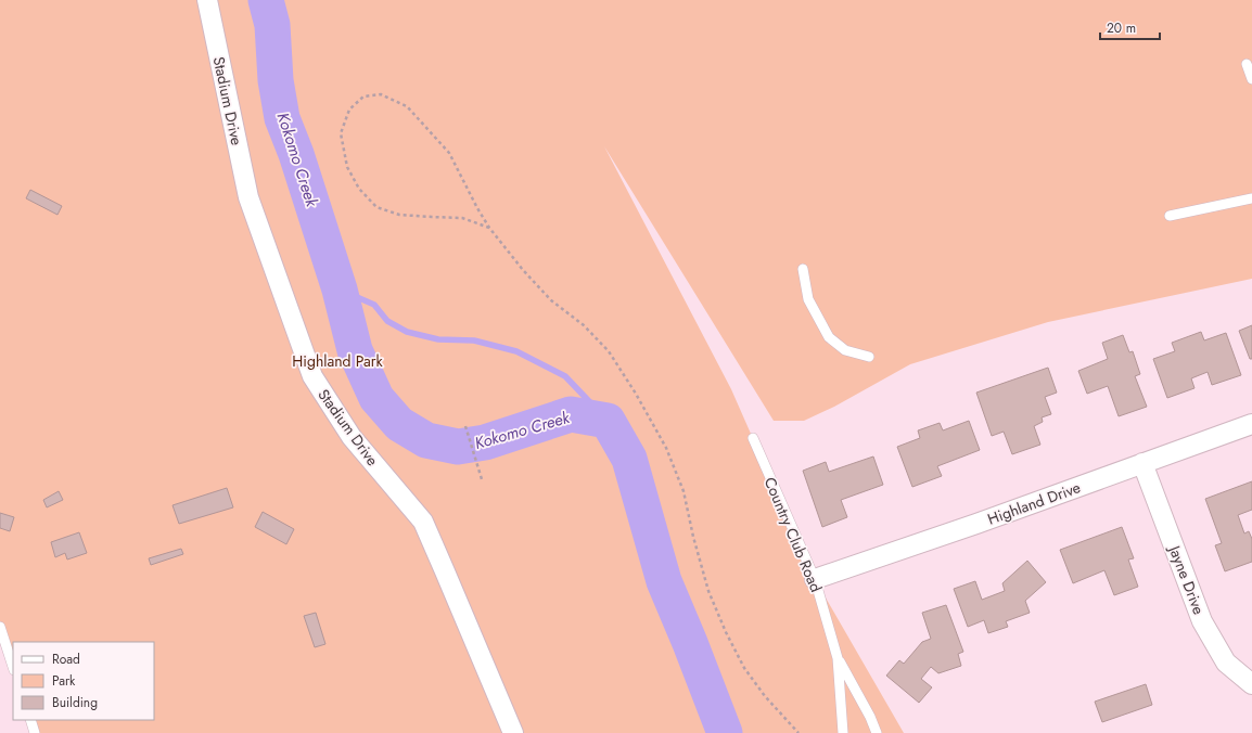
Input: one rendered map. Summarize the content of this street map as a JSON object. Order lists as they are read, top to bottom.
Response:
{
  "streets": {
    "street": ["Stadium Drive", "Highland Drive", "Jayne Drive"],
    "lane": ["Country Club Road"]
  },
  "crossings": [
    ["Highland Drive", "Country Club Road"],
    ["Highland Drive", "Jayne Drive"]
  ],
  "water": ["Kokomo Creek"],
  "parks": ["Highland Park"],
  "legend": ["Road", "Park", "Building"],
  "scale_bar": "20 m"
}
